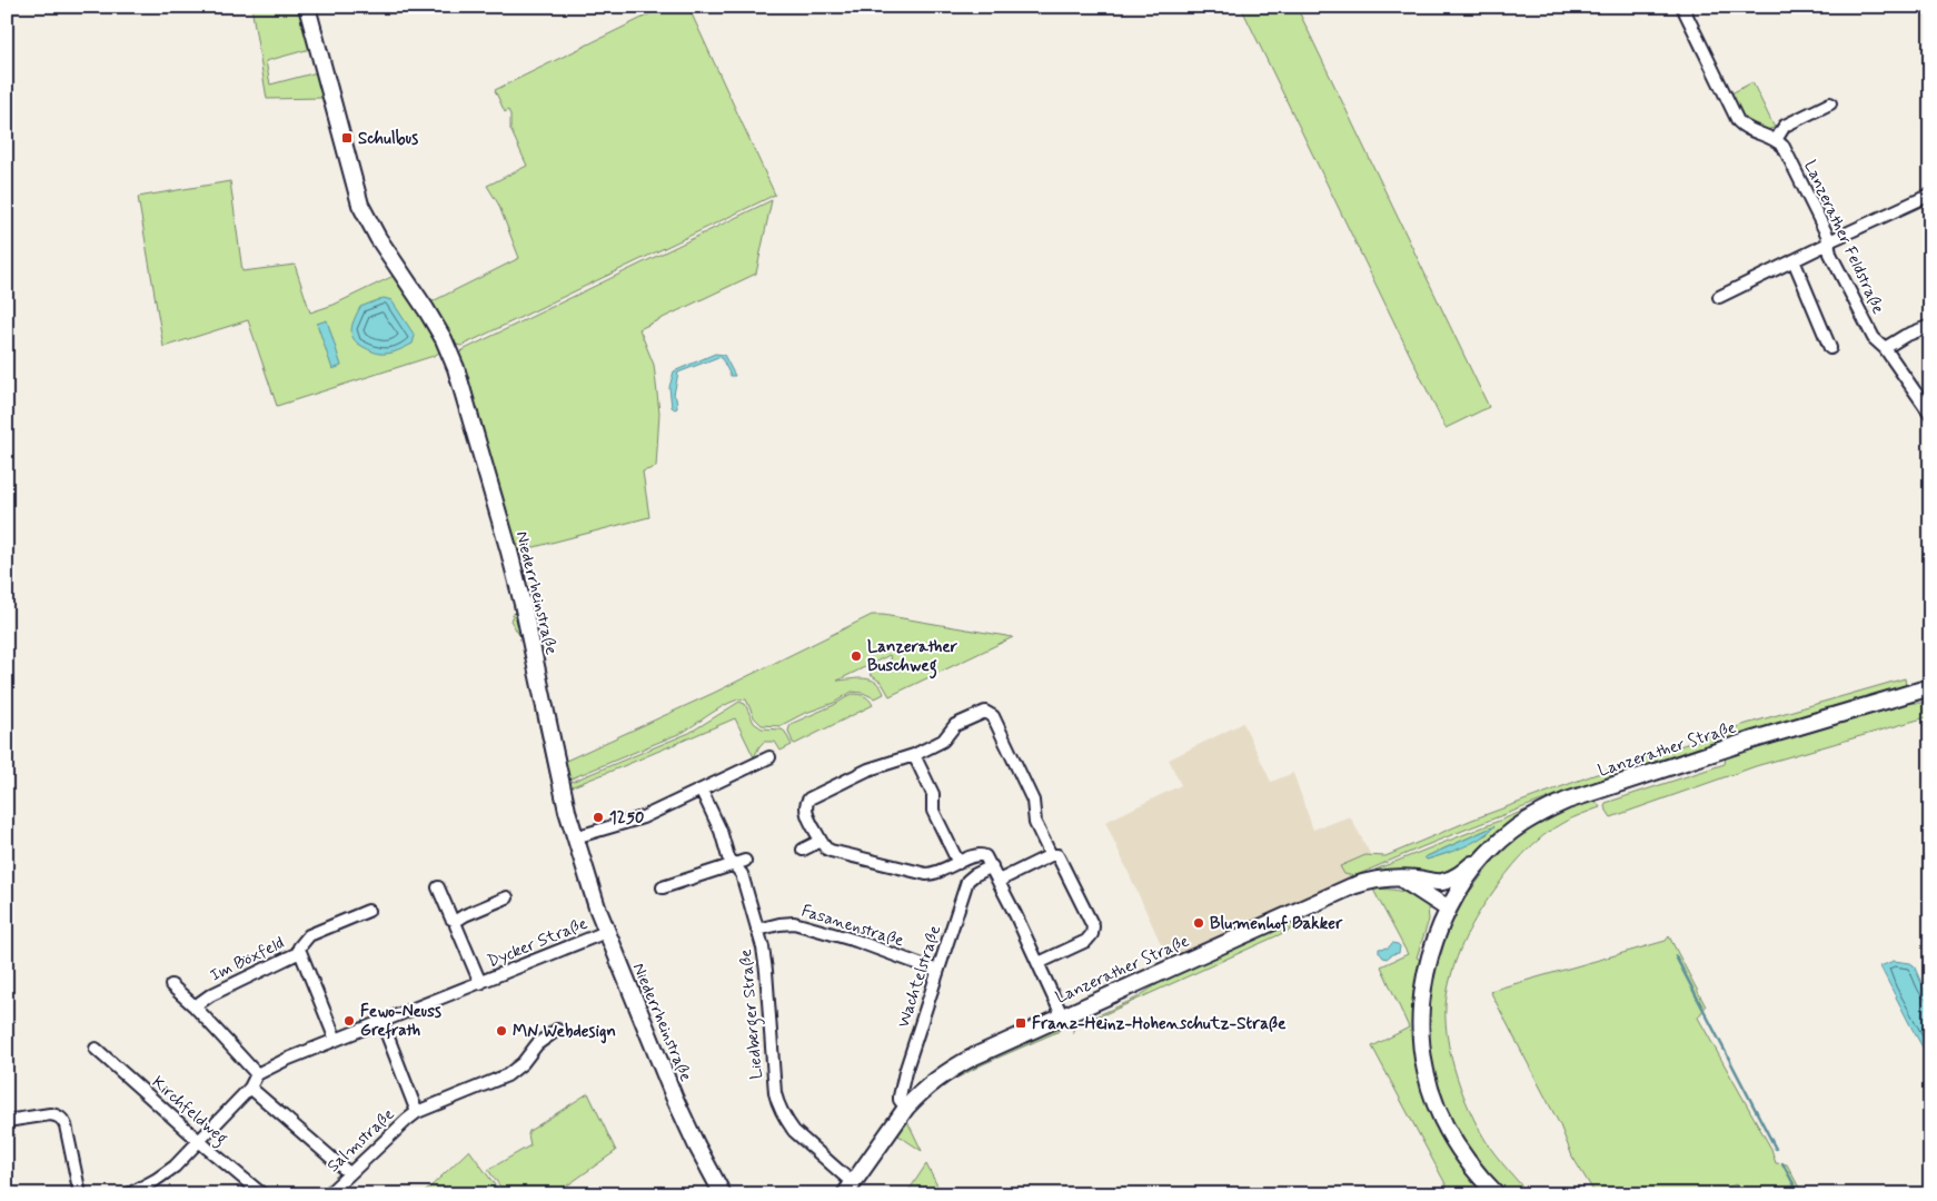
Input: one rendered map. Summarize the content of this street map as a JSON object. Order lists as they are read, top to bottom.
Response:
{
  "streets": {
    "main road": ["Niederrheinstraße", "Lanzerather Straße"],
    "street": [
      "Lanzerather Feldstraße",
      "Fasanenstraße",
      "Dycker Straße",
      "Im Böxfeld",
      "Wachtelstraße",
      "Liedberger Straße",
      "Kirchfeldweg",
      "Salmstraße"
    ]
  },
  "crossings": [
    ["Niederrheinstraße", "Dycker Straße"],
    ["Lanzerather Straße", "Wachtelstraße"],
    ["Lanzerather Straße", "Liedberger Straße"],
    ["Fasanenstraße", "Wachtelstraße"],
    ["Fasanenstraße", "Liedberger Straße"],
    ["Dycker Straße", "Salmstraße"]
  ],
  "places": {
    "transit": ["Schulbus", "Franz-Heinz-Hohenschutz-Straße"],
    "other": [
      "Lanzerather Buschweg",
      "1250",
      "Blumenhof Bakker",
      "Fewo-Neuss Grefrath",
      "MN Webdesign"
    ]
  }
}
